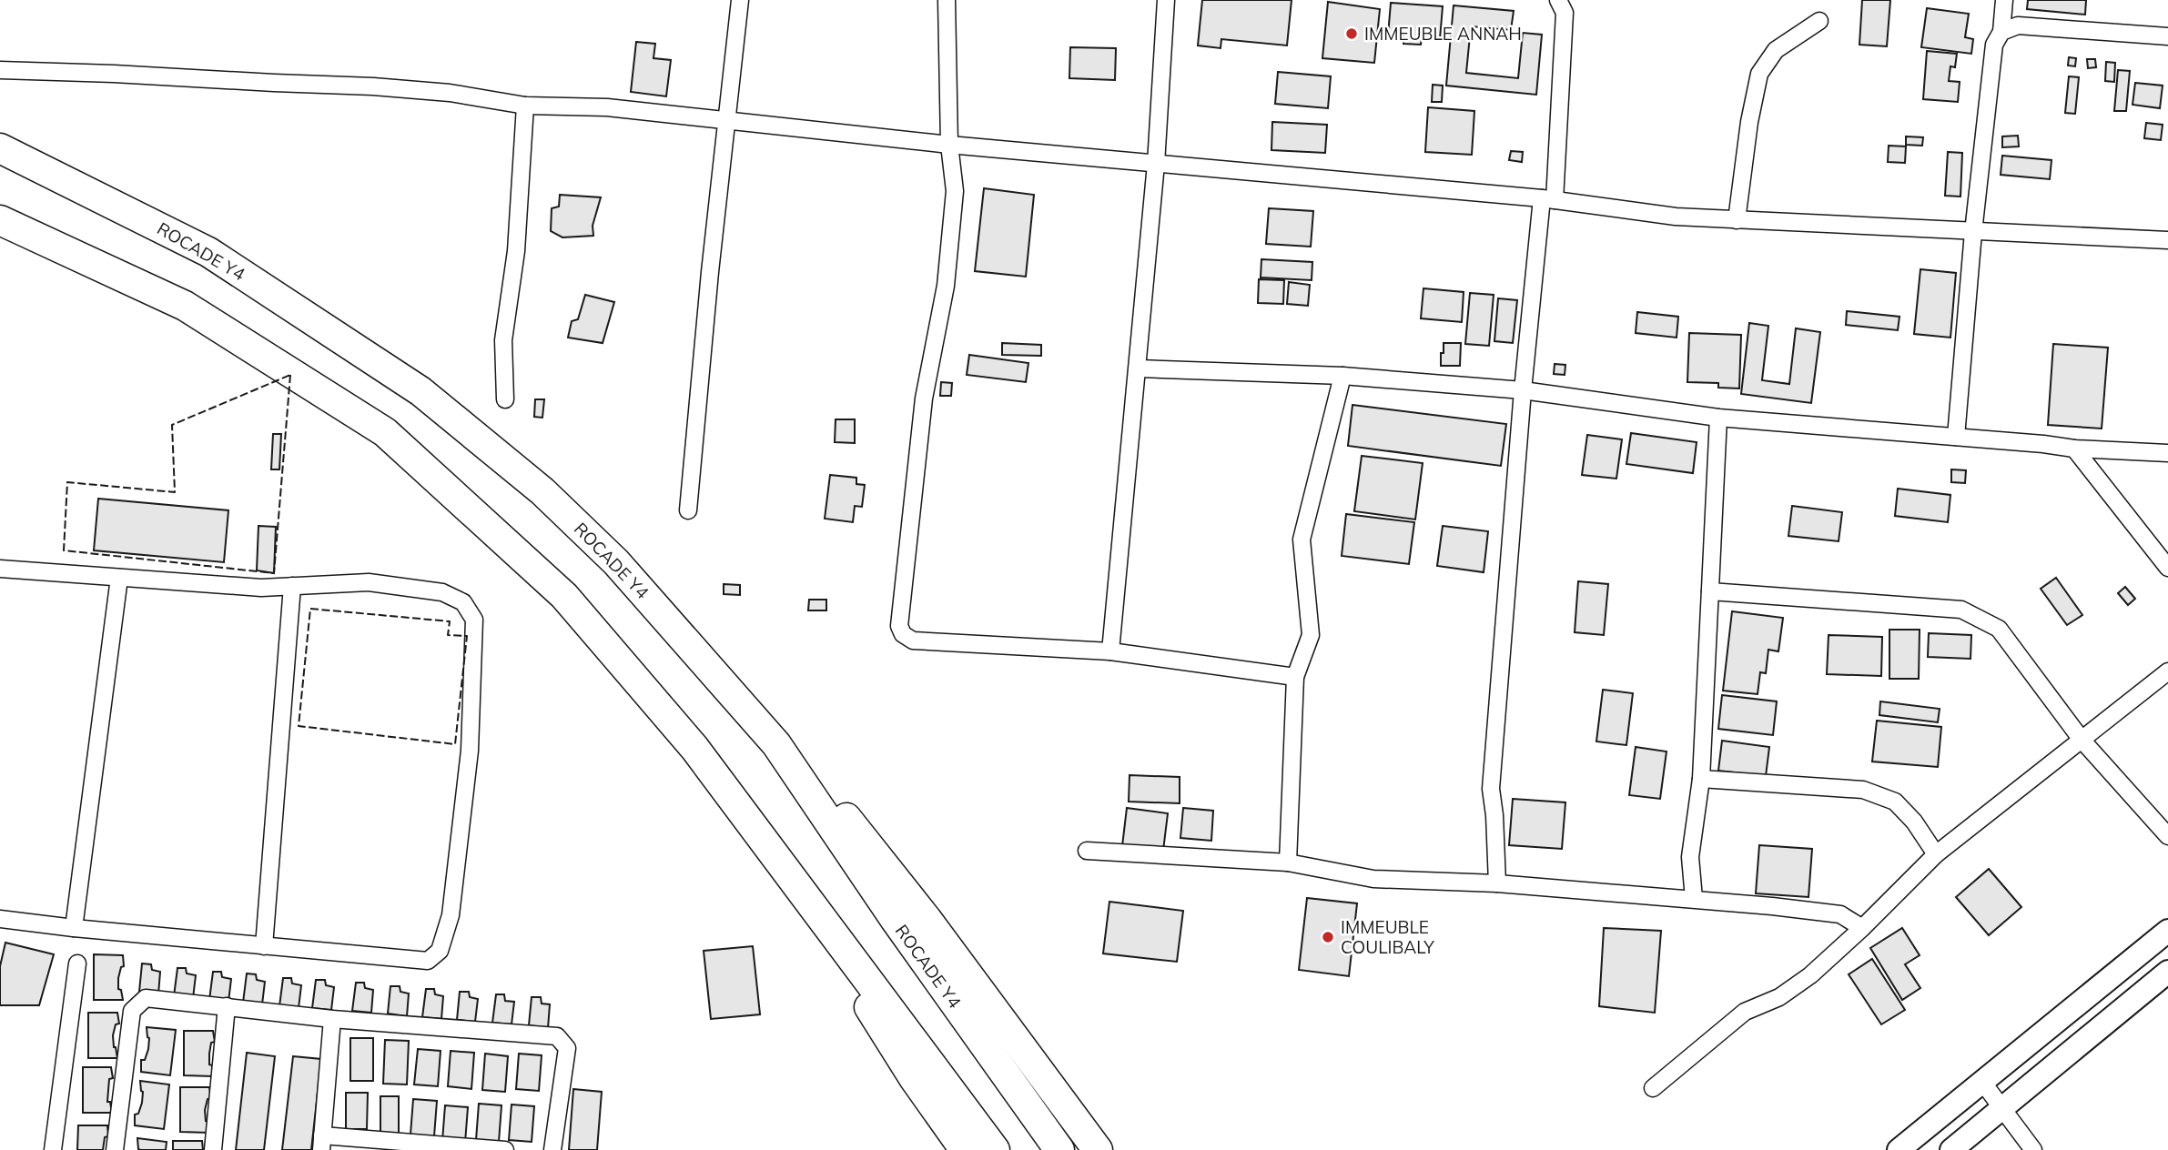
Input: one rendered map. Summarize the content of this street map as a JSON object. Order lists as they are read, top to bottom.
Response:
{
  "streets": {
    "highway": ["ROCADE Y4"]
  },
  "places": ["IMMEUBLE ANNAH", "IMMEUBLE COULIBALY"]
}
